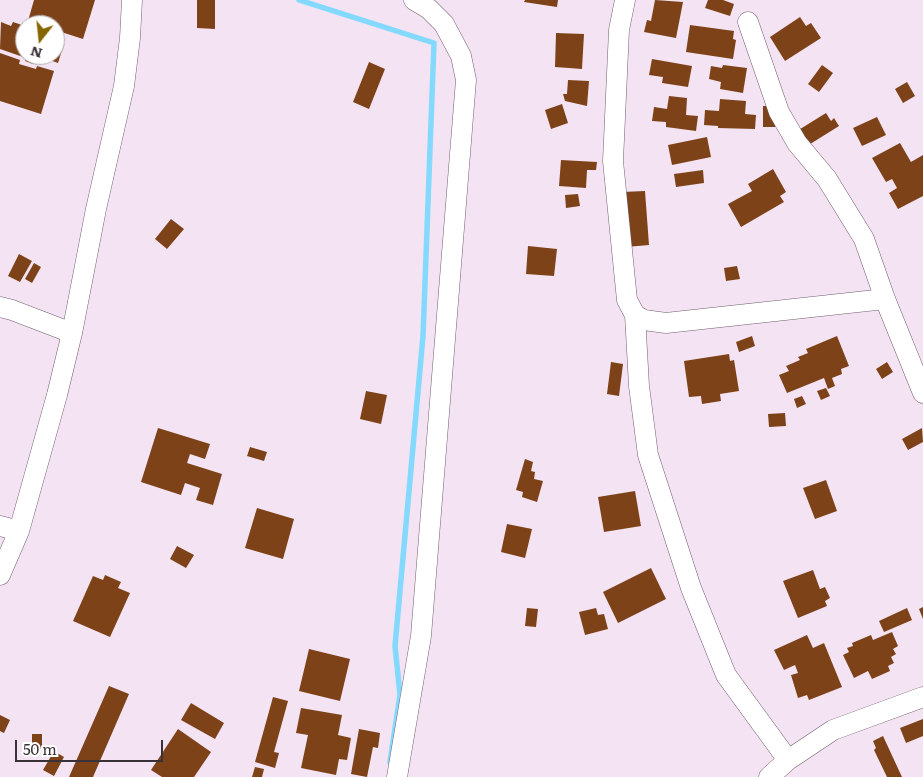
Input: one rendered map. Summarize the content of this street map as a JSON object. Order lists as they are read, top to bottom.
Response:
{
  "scale_bar": "50 m",
  "north": "bottom"
}
